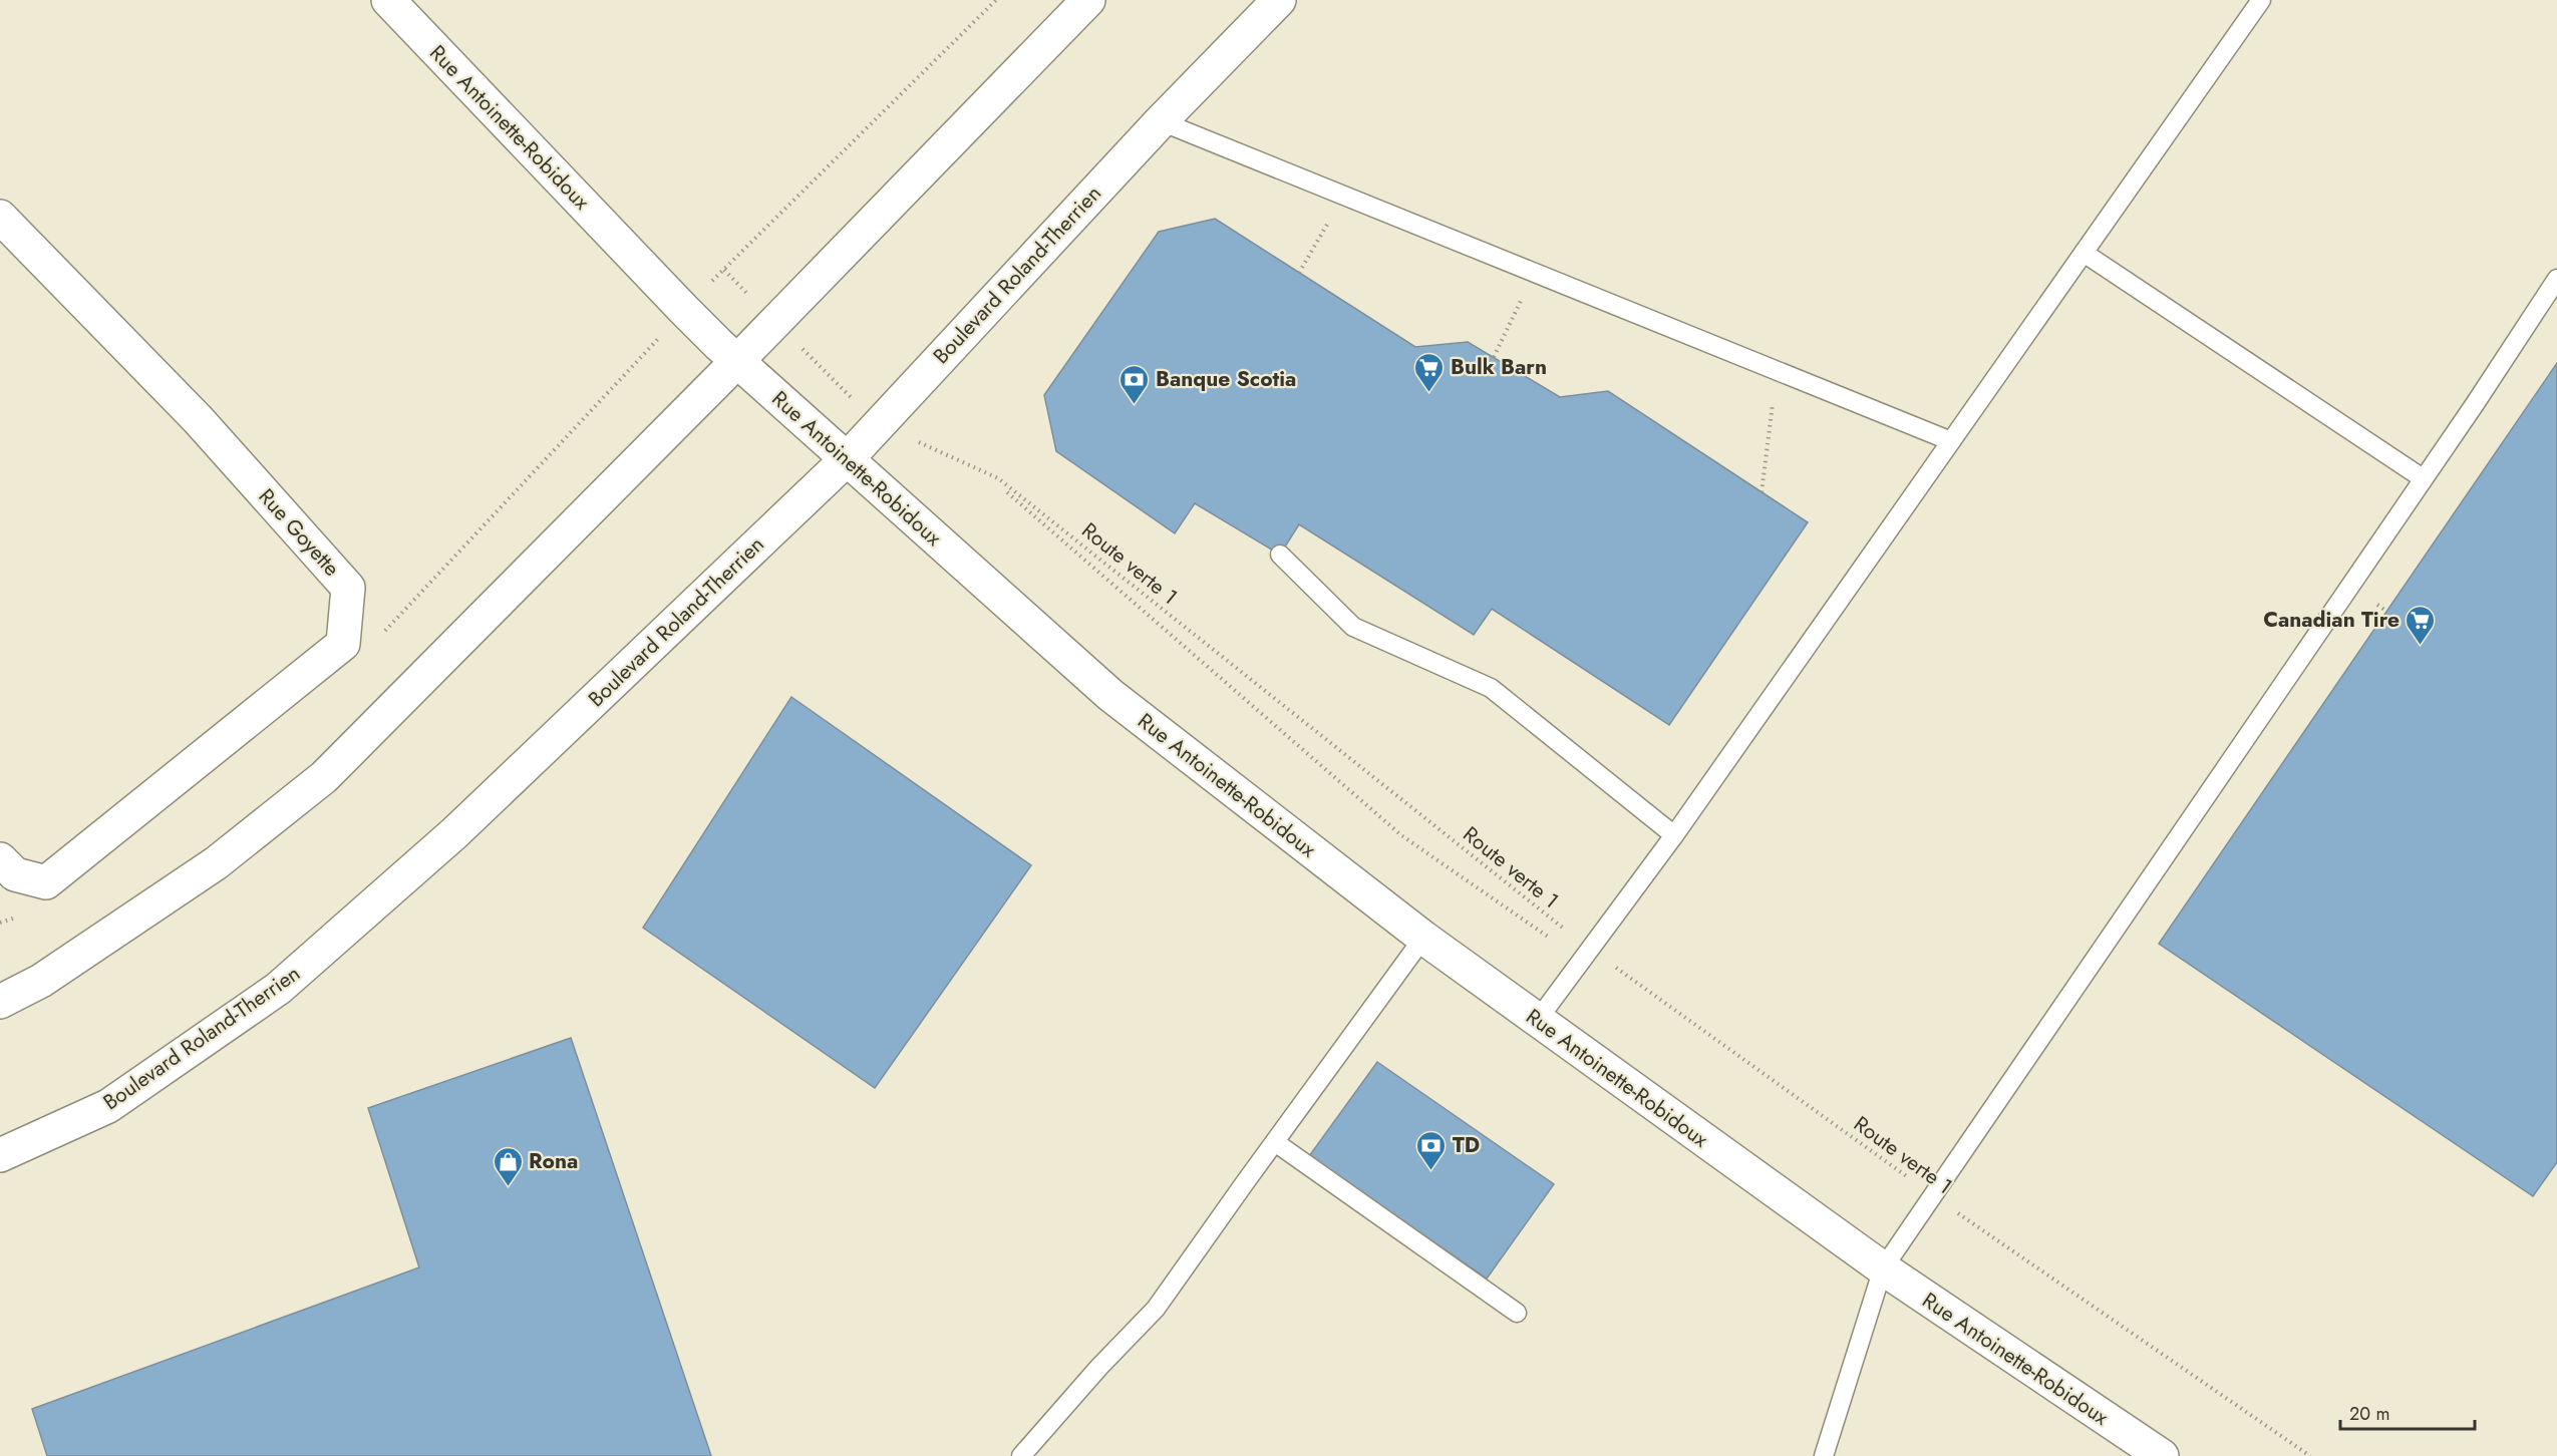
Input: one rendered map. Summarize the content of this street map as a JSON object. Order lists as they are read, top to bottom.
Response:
{
  "streets": {
    "street": ["Rue Antoinette-Robidoux", "Boulevard Roland-Therrien", "Rue Goyette"],
    "path": ["Route verte 1"]
  },
  "crossings": [
    ["Rue Antoinette-Robidoux", "Boulevard Roland-Therrien"],
    ["Boulevard Roland-Therrien", "Route verte 1"]
  ],
  "places": {
    "supermarket": ["Bulk Barn", "Canadian Tire"],
    "bank": ["Banque Scotia", "TD"],
    "shop": ["Rona"]
  },
  "scale_bar": "20 m"
}
